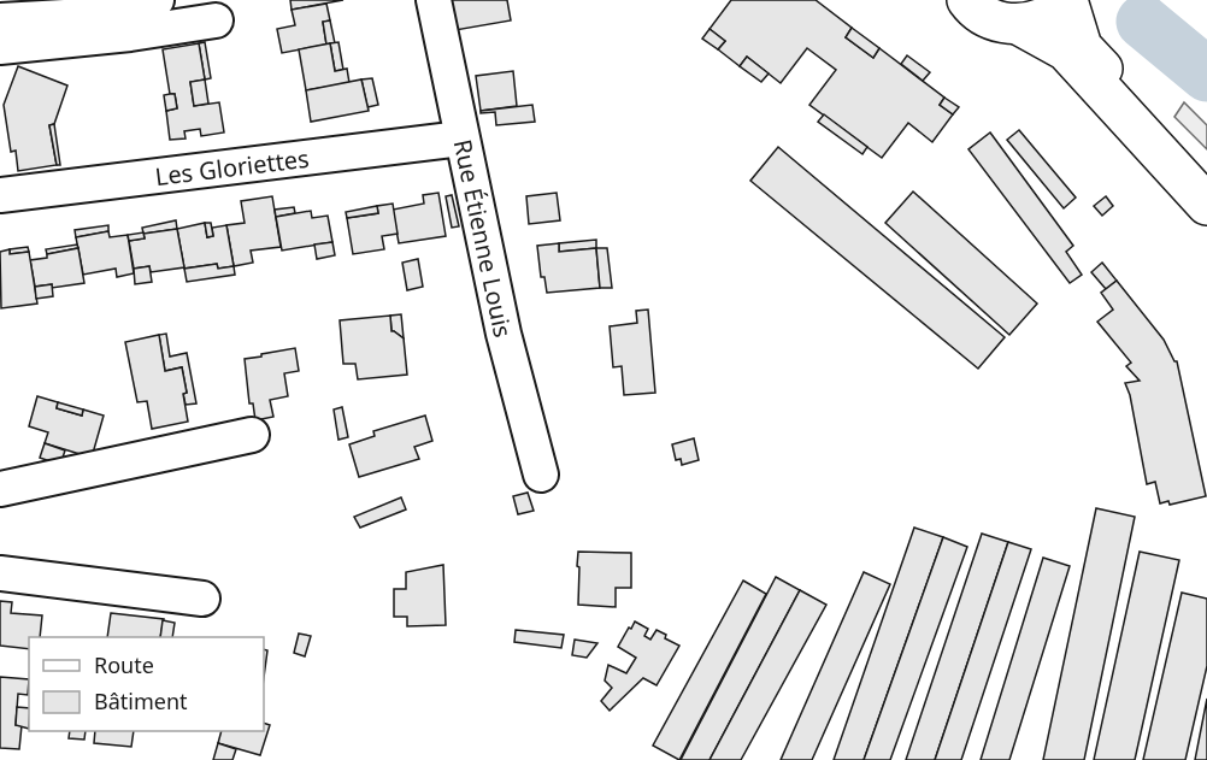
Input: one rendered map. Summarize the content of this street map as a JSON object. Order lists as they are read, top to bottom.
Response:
{
  "streets": {
    "street": ["Les Gloriettes", "Rue Étienne Louis"]
  },
  "crossings": [
    ["Les Gloriettes", "Rue Étienne Louis"]
  ],
  "legend": ["Route", "Bâtiment"]
}
